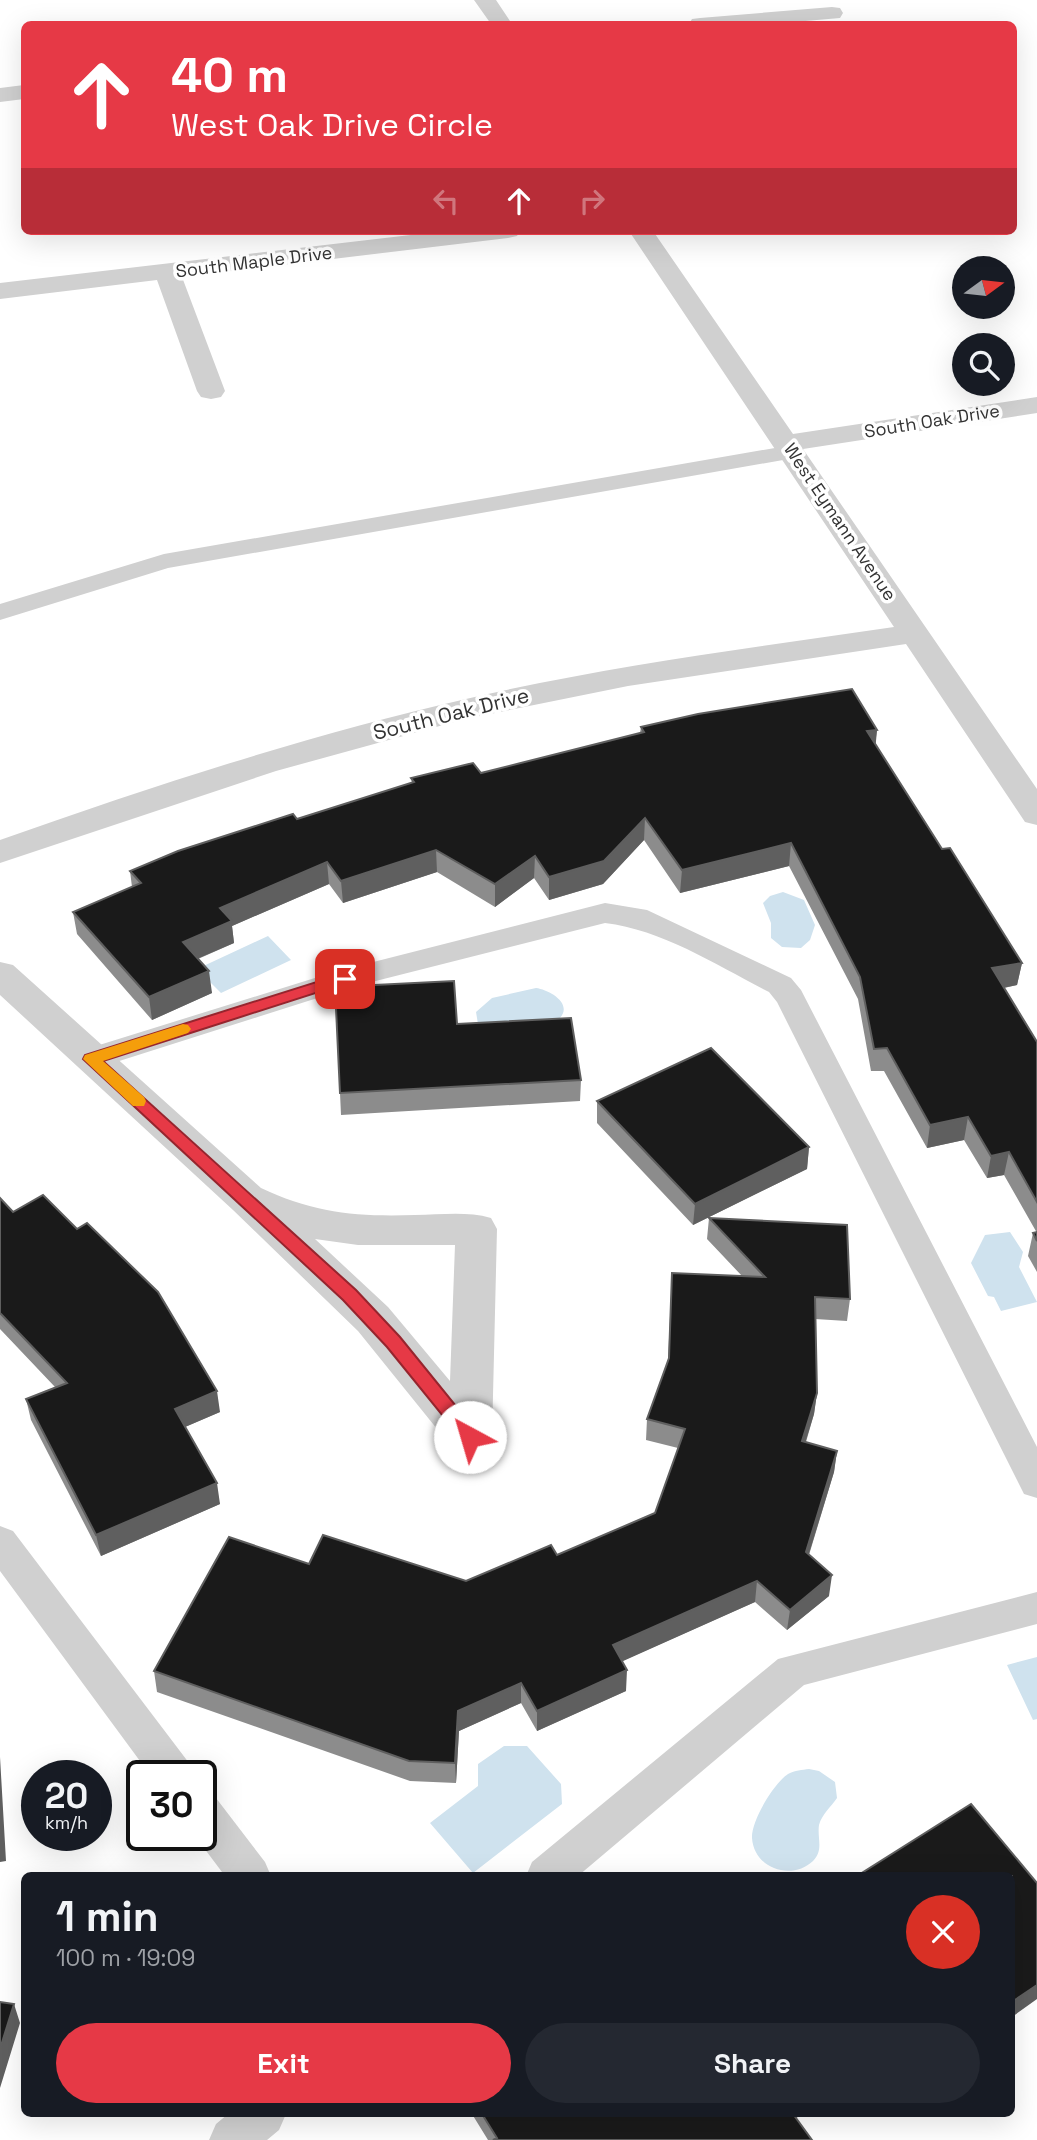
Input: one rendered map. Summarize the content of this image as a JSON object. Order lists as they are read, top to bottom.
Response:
{
  "streets": {
    "street": ["South Maple Drive", "South Oak Drive", "West Eymann Avenue"]
  },
  "crossings": [
    ["South Oak Drive", "West Eymann Avenue"]
  ],
  "north": "right",
  "page": {
    "turn": ["40 m", "West Oak Drive Circle"],
    "speed": "20 km/h",
    "limit": "30",
    "heading": ["1 min", "100 m · 19:09"],
    "buttons": ["Exit", "Share"]
  }
}
